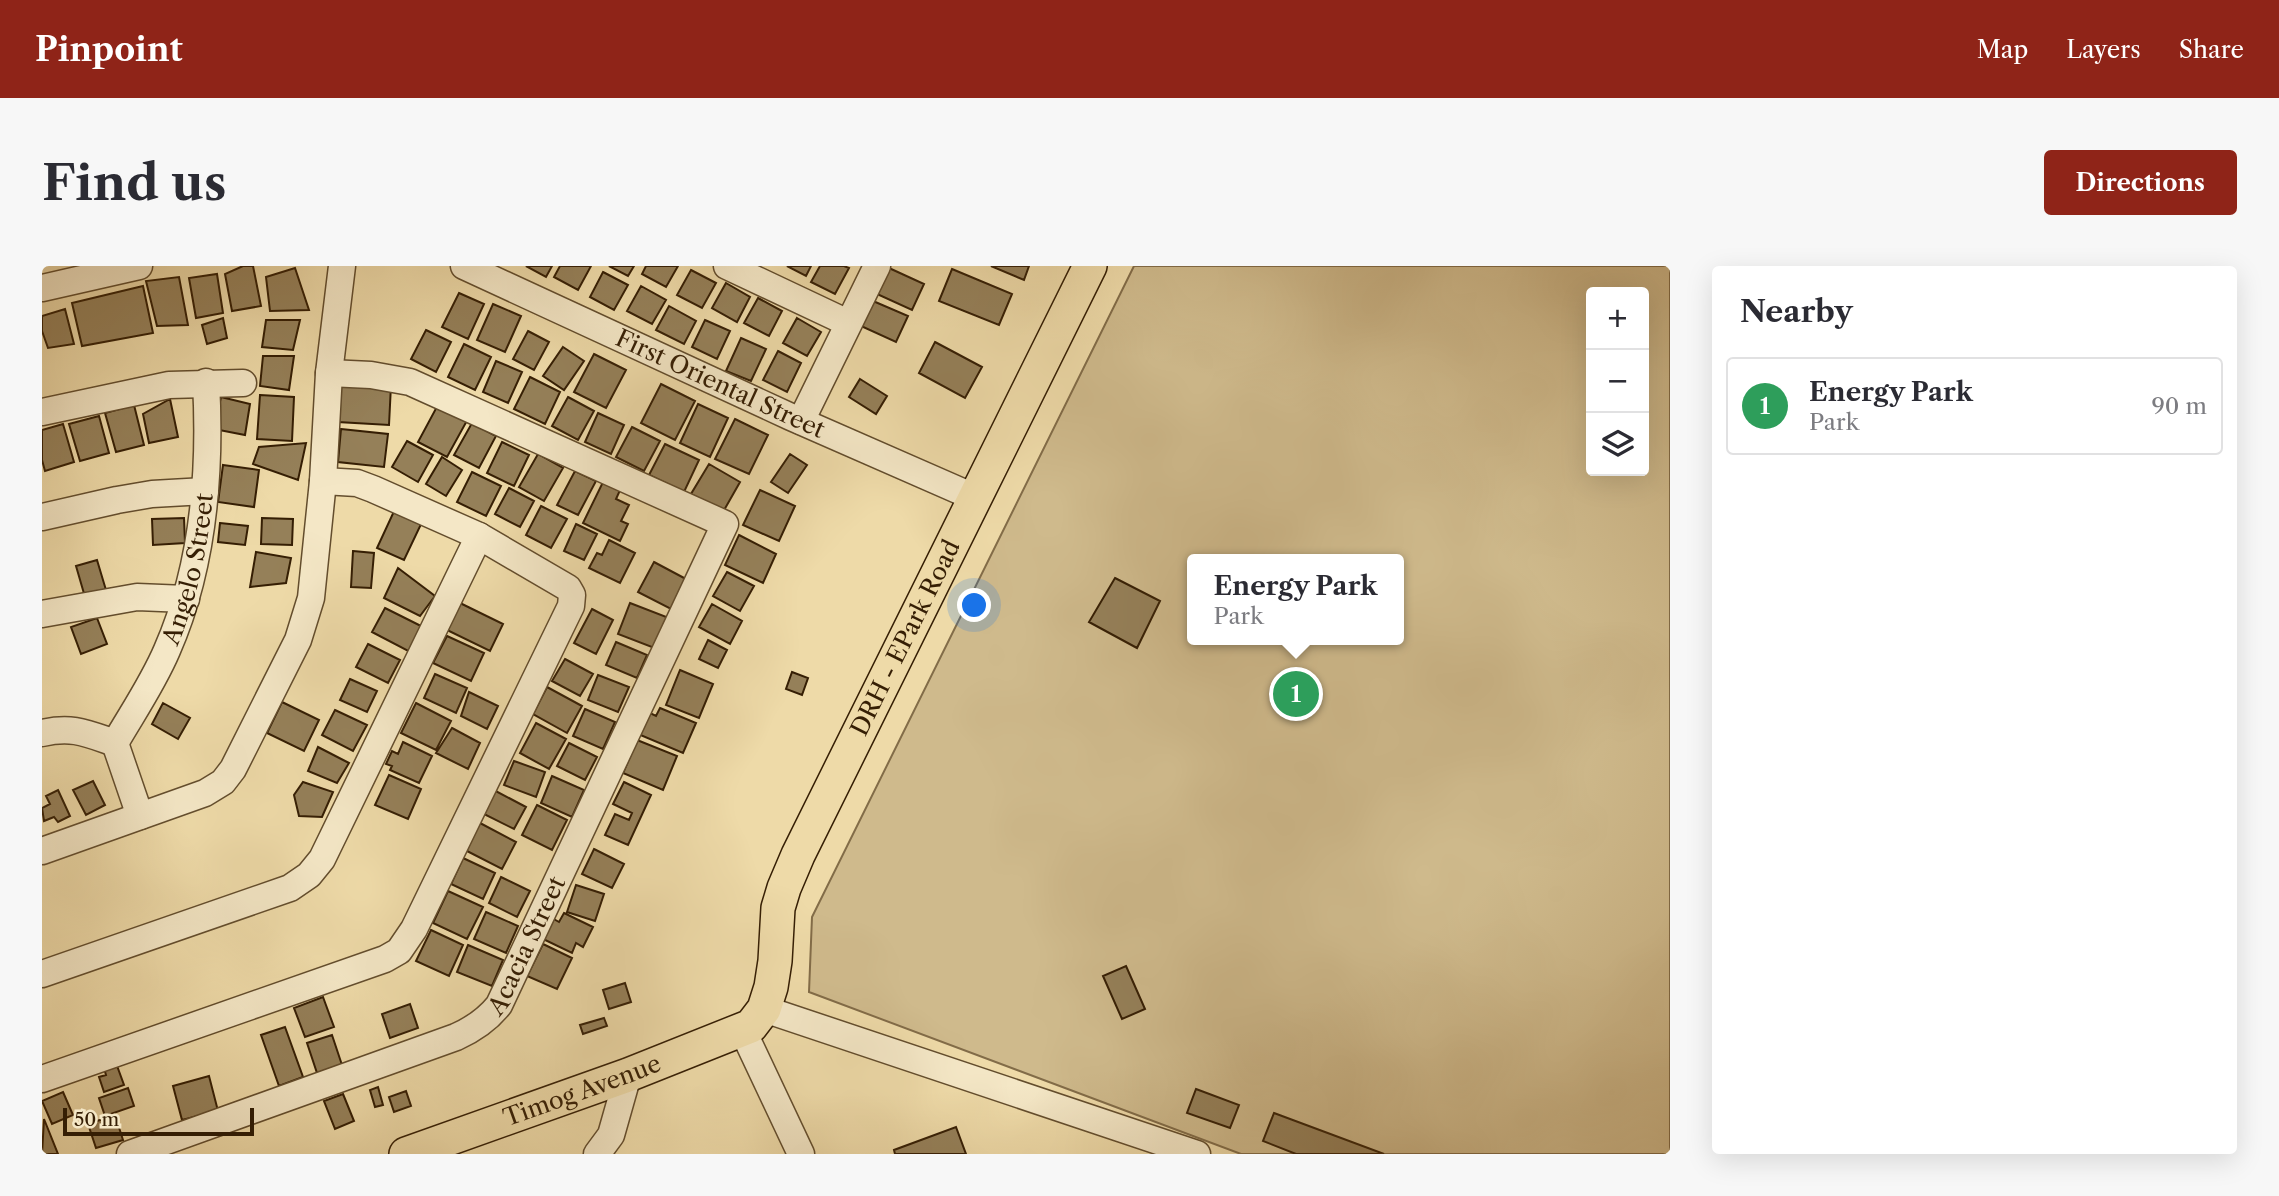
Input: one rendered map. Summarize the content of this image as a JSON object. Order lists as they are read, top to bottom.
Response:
{
  "streets": {
    "main road": ["DRH - EPark Road", "Timog Avenue"],
    "street": ["First Oriental Street", "Angelo Street", "Acacia Street"]
  },
  "crossings": [
    ["First Oriental Street", "DRH - EPark Road"],
    ["DRH - EPark Road", "Timog Avenue"]
  ],
  "scale_bar": "50 m",
  "page": {
    "header": "Pinpoint",
    "nav": ["Map", "Layers", "Share"],
    "buttons": "Directions",
    "title": "Find us",
    "heading": "Nearby",
    "map_buttons": ["+", "−"],
    "list": [
      {
        "mark": "1",
        "name": "Energy Park",
        "note": "Park",
        "value": "90 m"
      }
    ],
    "popup": ["Energy Park", "Park"],
    "pins": "1",
    "scale": "50 m"
  }
}
